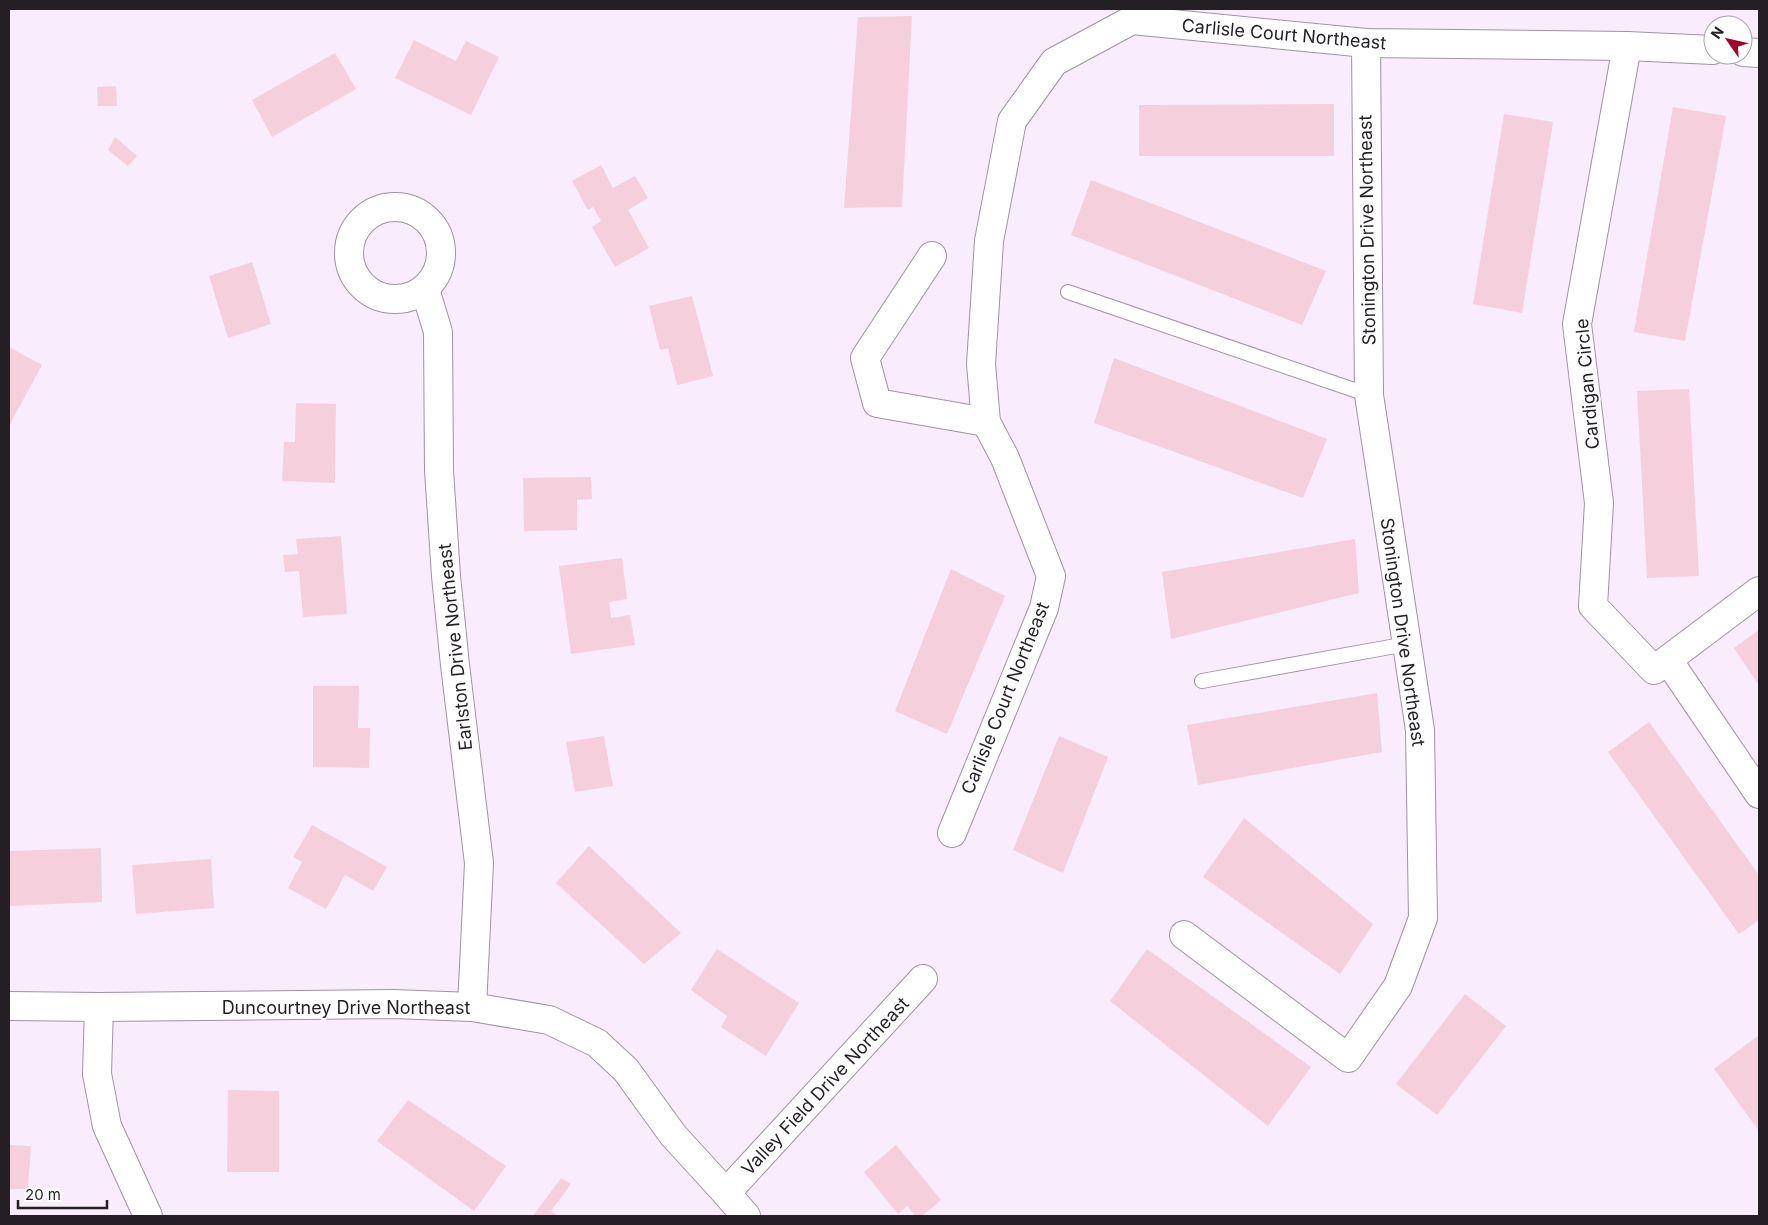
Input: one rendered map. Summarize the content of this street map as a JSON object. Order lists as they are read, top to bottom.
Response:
{
  "streets": {
    "street": [
      "Carlisle Court Northeast",
      "Stonington Drive Northeast",
      "Cardigan Circle",
      "Earlston Drive Northeast",
      "Duncourtney Drive Northeast",
      "Valley Field Drive Northeast"
    ]
  },
  "crossings": [
    ["Carlisle Court Northeast", "Stonington Drive Northeast"],
    ["Carlisle Court Northeast", "Cardigan Circle"],
    ["Earlston Drive Northeast", "Duncourtney Drive Northeast"],
    ["Duncourtney Drive Northeast", "Valley Field Drive Northeast"]
  ],
  "scale_bar": "20 m",
  "north": "top left"
}
